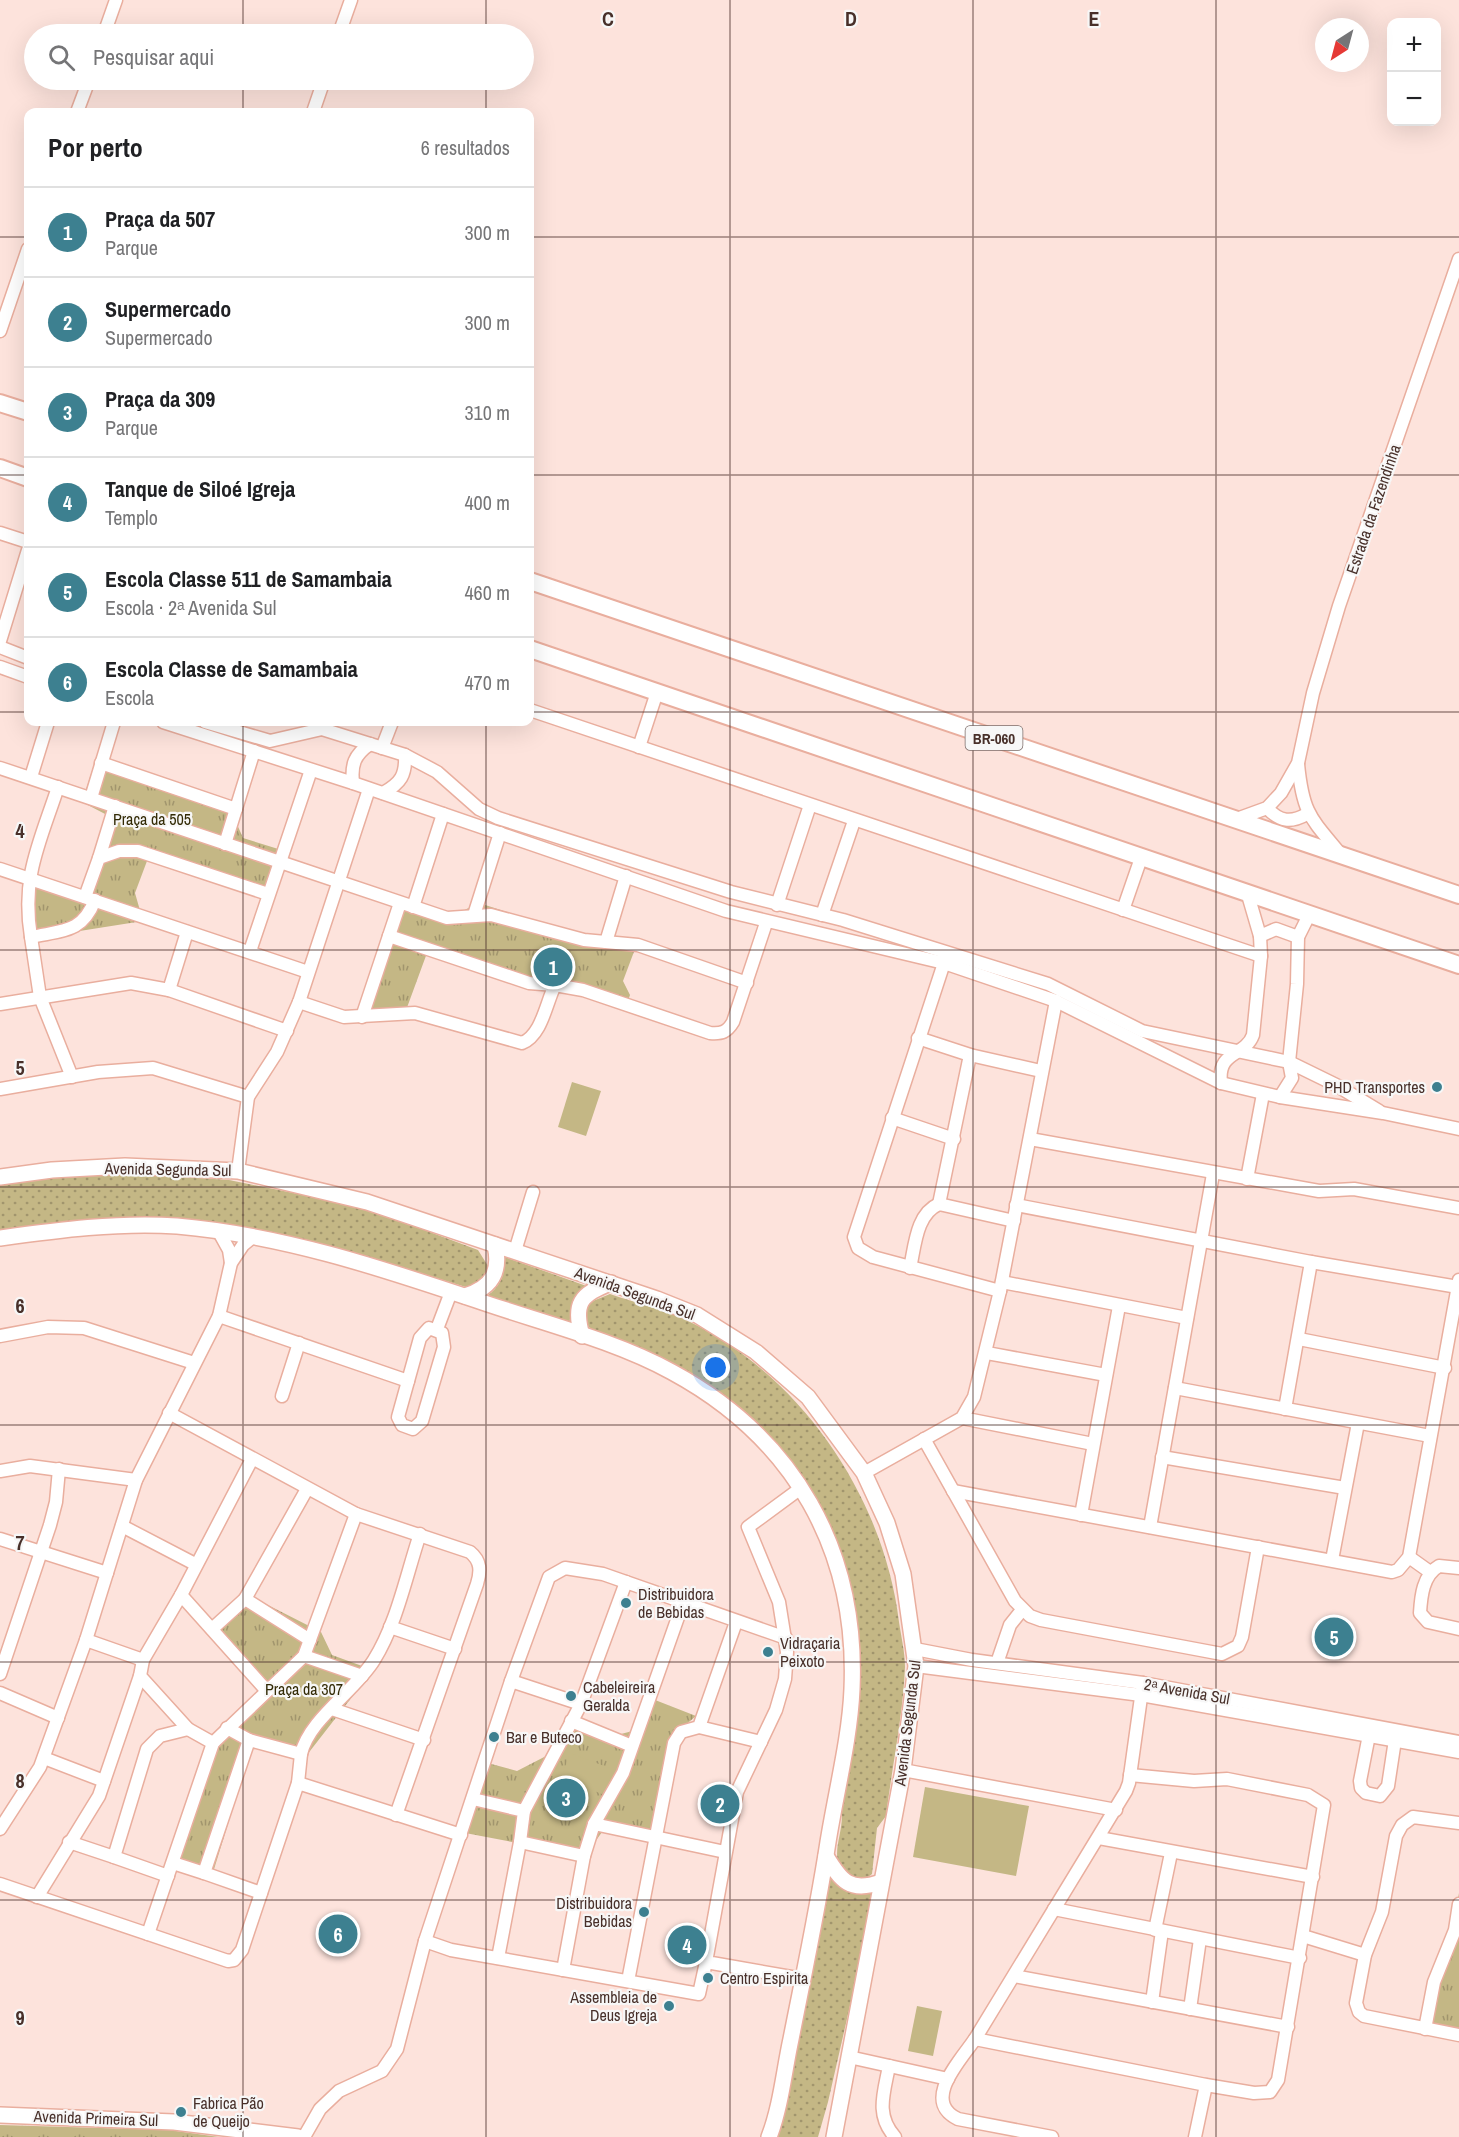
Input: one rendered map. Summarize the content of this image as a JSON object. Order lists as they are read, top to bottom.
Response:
{
  "streets": {
    "highway": ["BR-060"],
    "main road": ["Avenida Segunda Sul", "Avenida Primeira Sul"],
    "street": ["Estrada da Fazendinha", "2ᵃ Avenida Sul"]
  },
  "crossings": [
    ["Estrada da Fazendinha", "BR-060"],
    ["Avenida Segunda Sul", "2ᵃ Avenida Sul"]
  ],
  "parks": ["Praça da 505", "Praça da 307"],
  "places": [
    "PHD Transportes",
    "Distribuidora de Bebidas",
    "Vidraçaria Peixoto",
    "Cabeleireira Geralda",
    "Bar e Buteco",
    "Distribuidora Bebidas",
    "Centro Espirita",
    "Assembleia de Deus Igreja",
    "Fabrica Pão de Queijo"
  ],
  "north": "bottom left",
  "page": {
    "map_buttons": ["+", "−"],
    "search": "Pesquisar aqui",
    "heading": ["Por perto", "6 resultados"],
    "list": [
      {
        "mark": "1",
        "name": "Praça da 507",
        "note": "Parque",
        "value": "300 m"
      },
      {
        "mark": "2",
        "name": "Supermercado",
        "note": "Supermercado",
        "value": "300 m"
      },
      {
        "mark": "3",
        "name": "Praça da 309",
        "note": "Parque",
        "value": "310 m"
      },
      {
        "mark": "4",
        "name": "Tanque de Siloé Igreja",
        "note": "Templo",
        "value": "400 m"
      },
      {
        "mark": "5",
        "name": "Escola Classe 511 de Samambaia",
        "note": "Escola · 2ᵃ Avenida Sul",
        "value": "460 m"
      },
      {
        "mark": "6",
        "name": "Escola Classe de Samambaia",
        "note": "Escola",
        "value": "470 m"
      }
    ],
    "pins": [
      "1",
      "5",
      "3",
      "2",
      "6",
      "4"
    ]
  },
  "grid": {
    "columns": ["C", "D", "E"],
    "rows": [
      "4",
      "5",
      "6",
      "7",
      "8",
      "9"
    ]
  }
}
